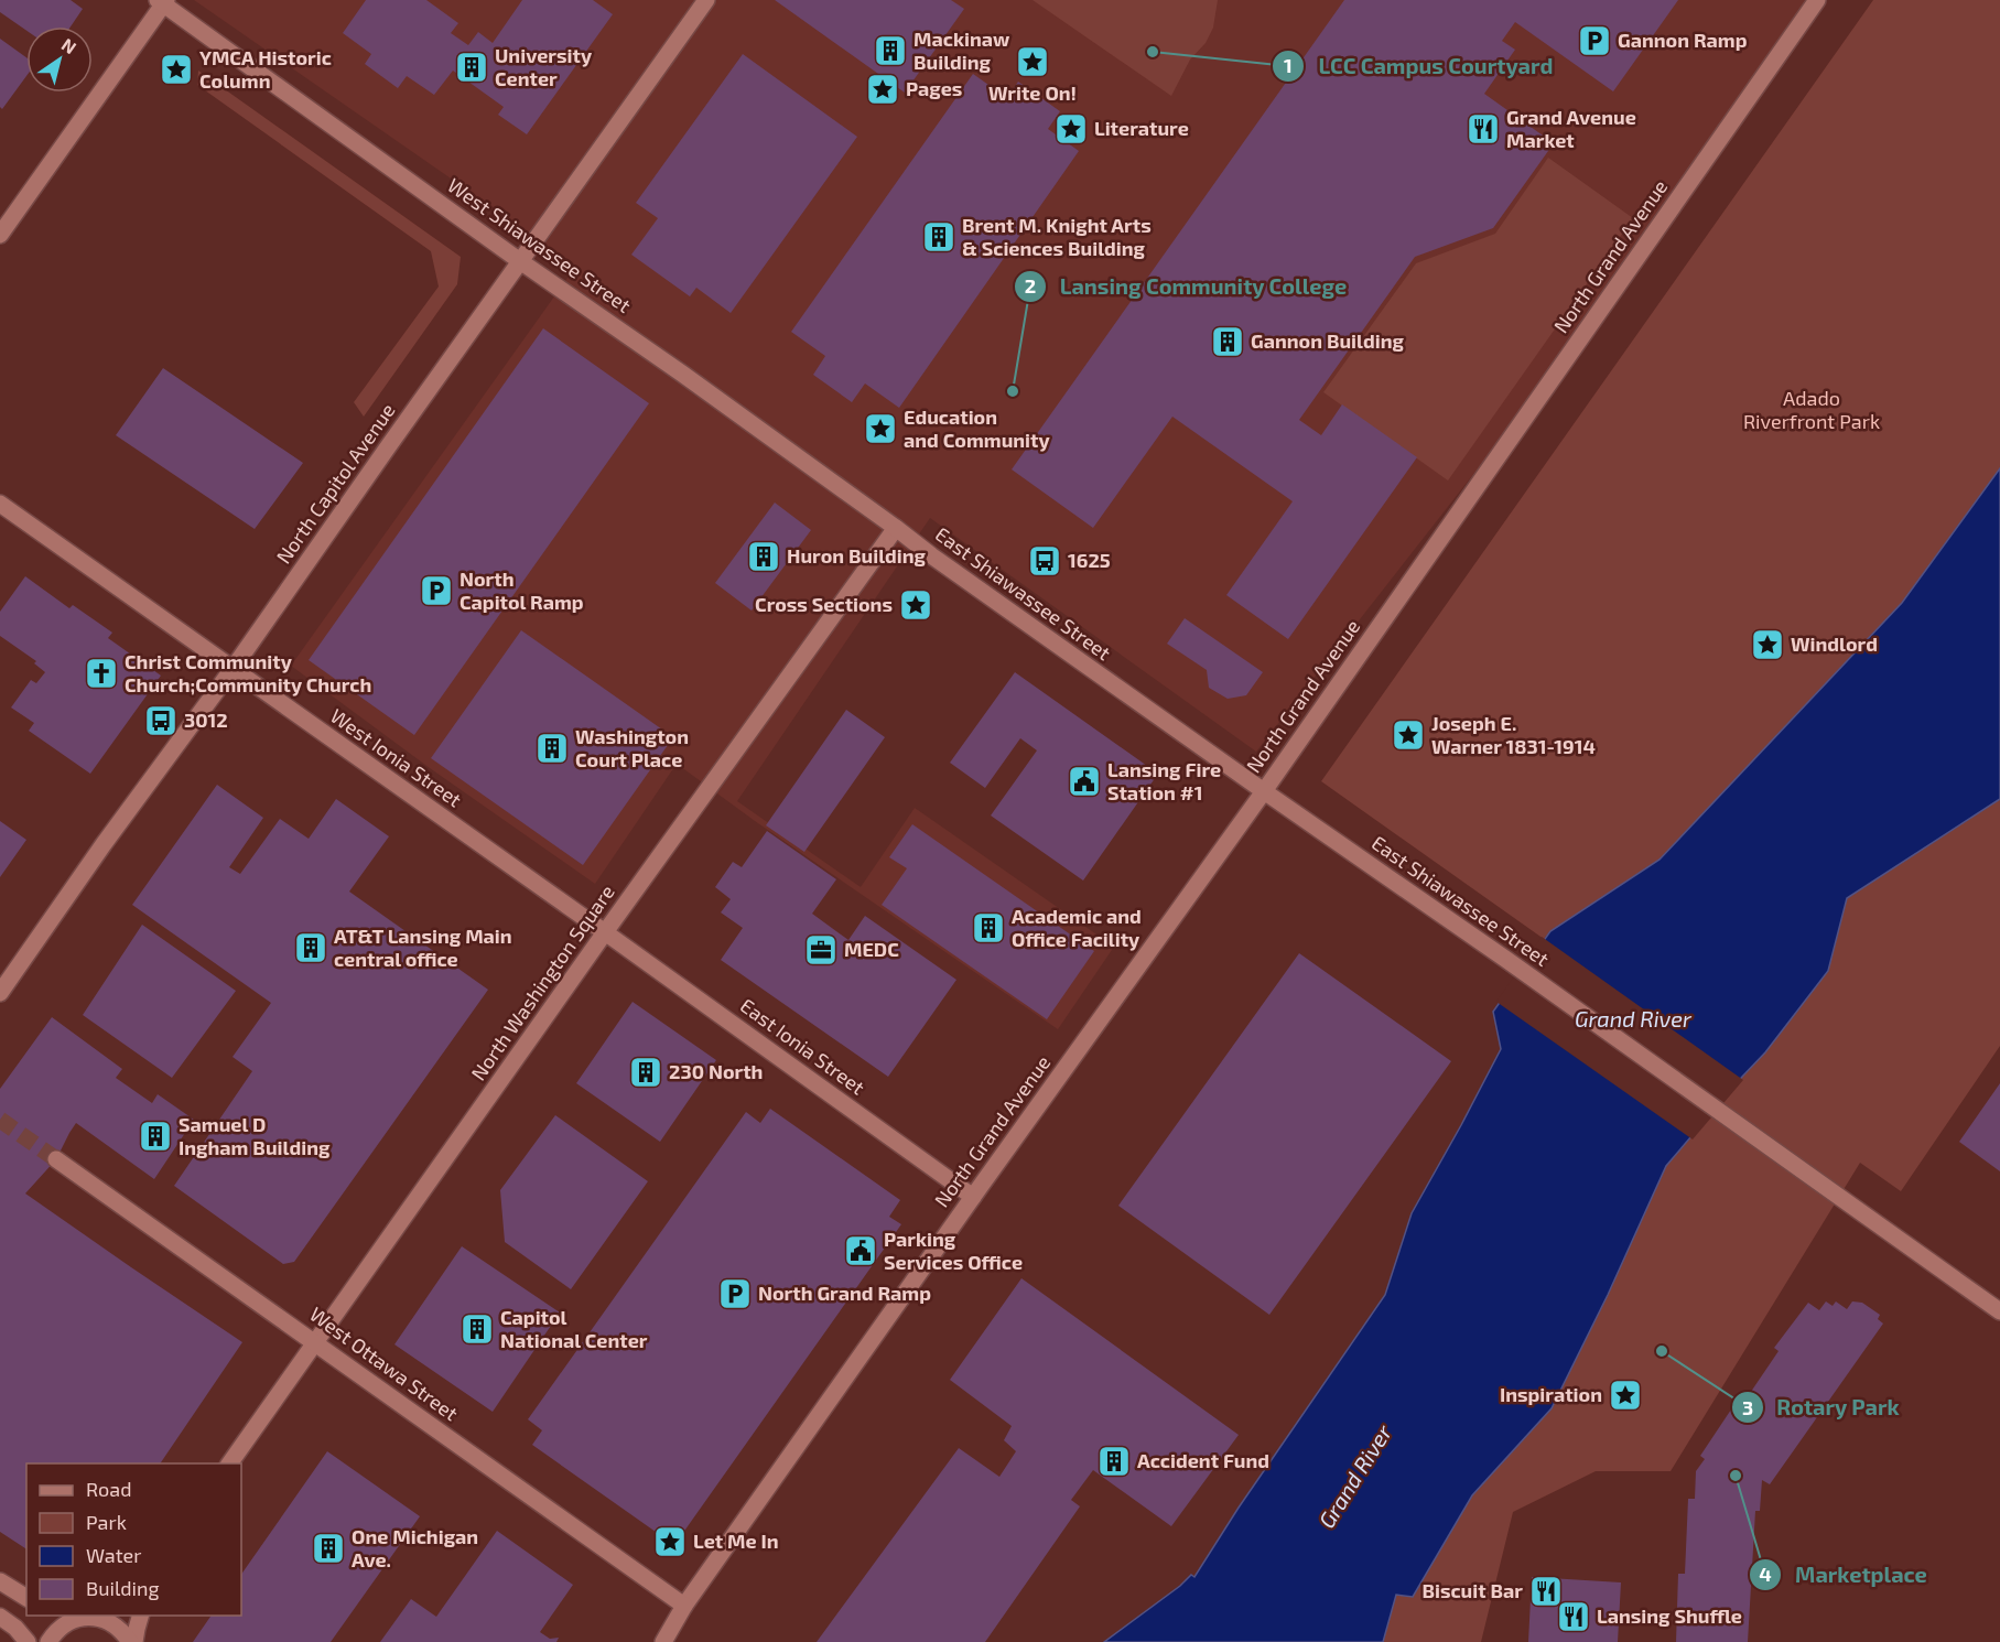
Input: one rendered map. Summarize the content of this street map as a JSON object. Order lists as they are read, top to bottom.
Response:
{
  "streets": {
    "street": [
      "West Shiawassee Street",
      "North Grand Avenue",
      "North Capitol Avenue",
      "East Shiawassee Street",
      "West Ionia Street",
      "North Washington Square",
      "East Ionia Street",
      "West Ottawa Street"
    ]
  },
  "crossings": [
    ["West Shiawassee Street", "North Capitol Avenue"],
    ["West Shiawassee Street", "East Shiawassee Street"],
    ["West Shiawassee Street", "North Washington Square"],
    ["North Grand Avenue", "East Shiawassee Street"],
    ["North Grand Avenue", "East Ionia Street"],
    ["North Grand Avenue", "West Ottawa Street"],
    ["North Capitol Avenue", "West Ionia Street"],
    ["East Shiawassee Street", "North Washington Square"],
    ["West Ionia Street", "North Washington Square"],
    ["West Ionia Street", "East Ionia Street"],
    ["North Washington Square", "East Ionia Street"],
    ["North Washington Square", "West Ottawa Street"]
  ],
  "water": ["Grand River"],
  "parks": ["Adado Riverfront Park"],
  "places": {
    "parking": ["Gannon Ramp", "North Capitol Ramp", "North Grand Ramp"],
    "building": [
      "Mackinaw Building",
      "University Center",
      "Brent M. Knight Arts & Sciences Building",
      "Gannon Building",
      "Huron Building",
      "Washington Court Place",
      "Academic and Office Facility",
      "AT&T Lansing Main central office",
      "230 North",
      "Samuel D Ingham Building",
      "Capitol National Center",
      "Accident Fund",
      "One Michigan Ave."
    ],
    "other": [
      "LCC Campus Courtyard",
      "Lansing Community College",
      "Rotary Park",
      "Marketplace"
    ],
    "place": [
      "Write On!",
      "YMCA Historic Column",
      "Pages",
      "Literature",
      "Education and Community",
      "Cross Sections",
      "Windlord",
      "Joseph E. Warner 1831-1914",
      "Inspiration",
      "Let Me In"
    ],
    "restaurant": ["Grand Avenue Market", "Biscuit Bar", "Lansing Shuffle"],
    "bus stop": ["1625", "3012"],
    "church": ["Christ Community Church;Community Church"],
    "public building": ["Lansing Fire Station #1", "Parking Services Office"],
    "office": ["MEDC"]
  },
  "legend": [
    "Road",
    "Park",
    "Water",
    "Building"
  ],
  "north": "top right"
}
